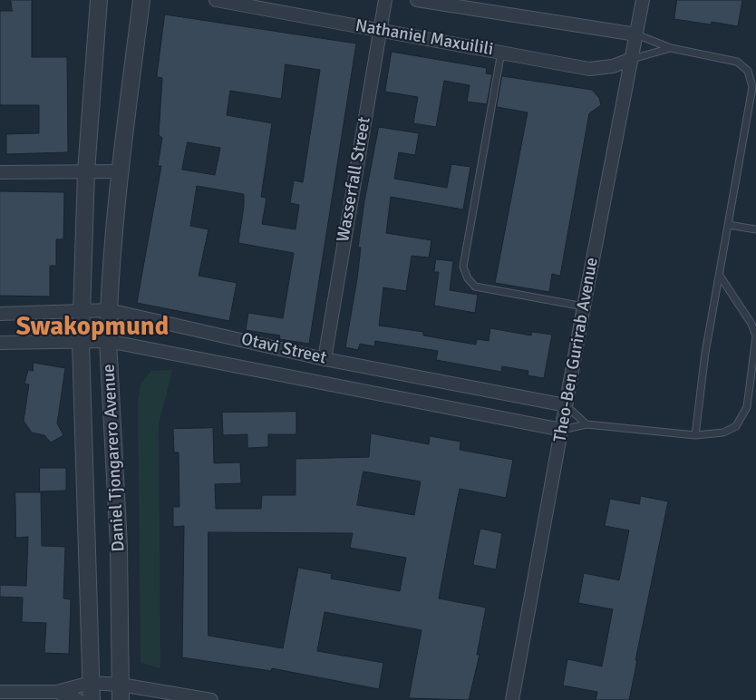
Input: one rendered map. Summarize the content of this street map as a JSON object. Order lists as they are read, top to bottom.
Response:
{
  "streets": {
    "street": [
      "Nathaniel Maxuilili",
      "Wasserfall Street",
      "Otavi Street",
      "Theo-Ben Gurirab Avenue",
      "Daniel Tjongarero Avenue"
    ]
  },
  "crossings": [
    ["Nathaniel Maxuilili", "Wasserfall Street"],
    ["Nathaniel Maxuilili", "Theo-Ben Gurirab Avenue"],
    ["Wasserfall Street", "Otavi Street"],
    ["Otavi Street", "Theo-Ben Gurirab Avenue"],
    ["Otavi Street", "Daniel Tjongarero Avenue"]
  ],
  "districts": ["Swakopmund"]
}
